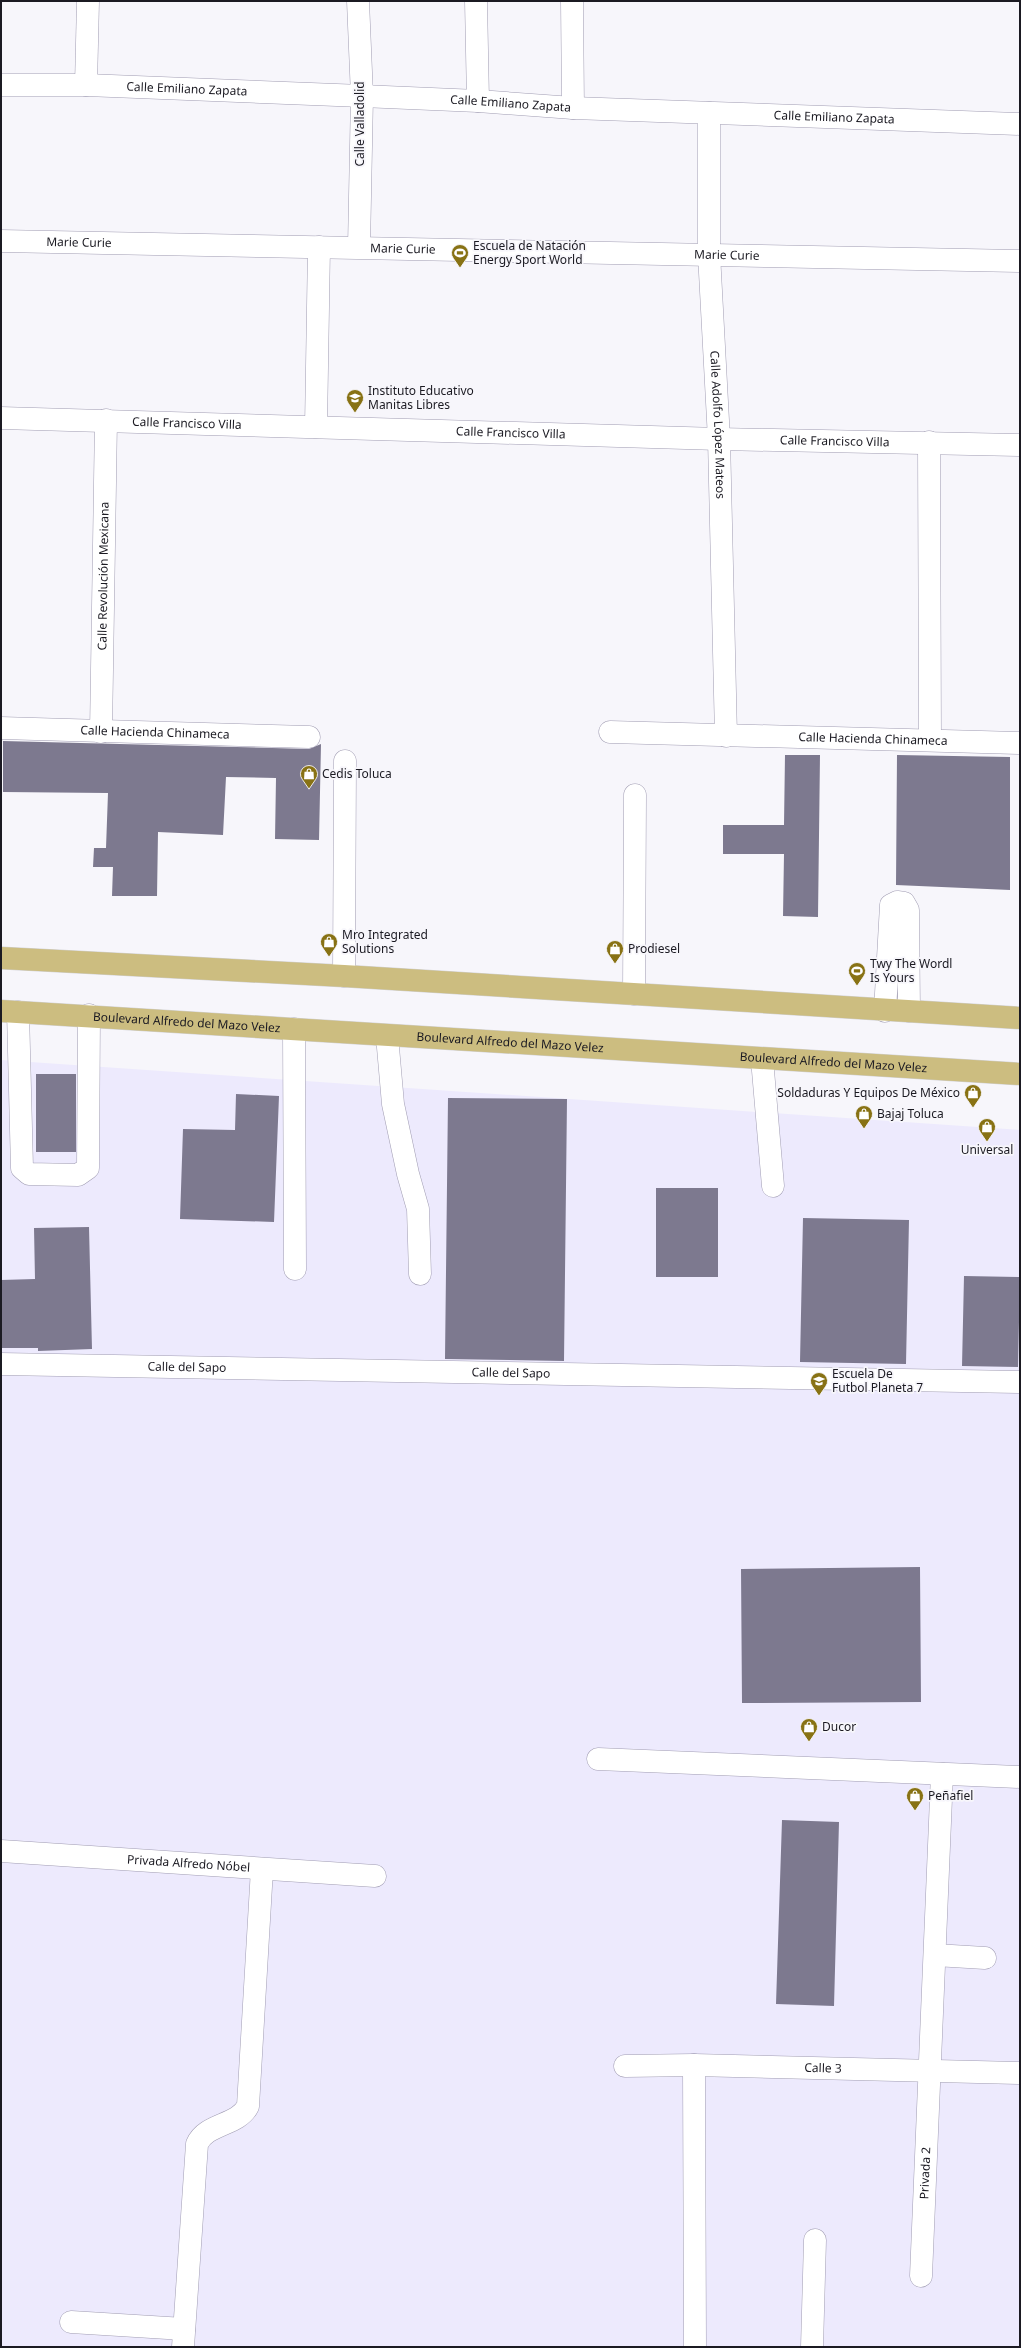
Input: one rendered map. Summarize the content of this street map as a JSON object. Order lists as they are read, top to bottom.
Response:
{
  "streets": {
    "main road": ["Boulevard Alfredo del Mazo Velez"],
    "street": [
      "Calle Emiliano Zapata",
      "Calle Valladolid",
      "Marie Curie",
      "Calle Francisco Villa",
      "Calle Adolfo López Mateos",
      "Calle Revolución Mexicana",
      "Calle Hacienda Chinameca",
      "Calle del Sapo",
      "Privada Alfredo Nóbel",
      "Calle 3",
      "Privada 2"
    ]
  },
  "crossings": [
    ["Calle Emiliano Zapata", "Calle Valladolid"],
    ["Calle Emiliano Zapata", "Calle Adolfo López Mateos"],
    ["Calle Valladolid", "Marie Curie"],
    ["Marie Curie", "Calle Adolfo López Mateos"],
    ["Calle Francisco Villa", "Calle Adolfo López Mateos"],
    ["Calle Francisco Villa", "Calle Revolución Mexicana"],
    ["Calle Adolfo López Mateos", "Calle Hacienda Chinameca"],
    ["Calle Revolución Mexicana", "Calle Hacienda Chinameca"],
    ["Calle 3", "Privada 2"]
  ],
  "places": {
    "sports": ["Escuela de Natación Energy Sport World", "Twy The Wordl Is Yours"],
    "school or university": ["Instituto Educativo Manitas Libres", "Escuela De Futbol Planeta 7"],
    "shop": [
      "Cedis Toluca",
      "Mro Integrated Solutions",
      "Prodiesel",
      "Soldaduras Y Equipos De México",
      "Bajaj Toluca",
      "Universal",
      "Ducor",
      "Peñafiel"
    ]
  }
}
